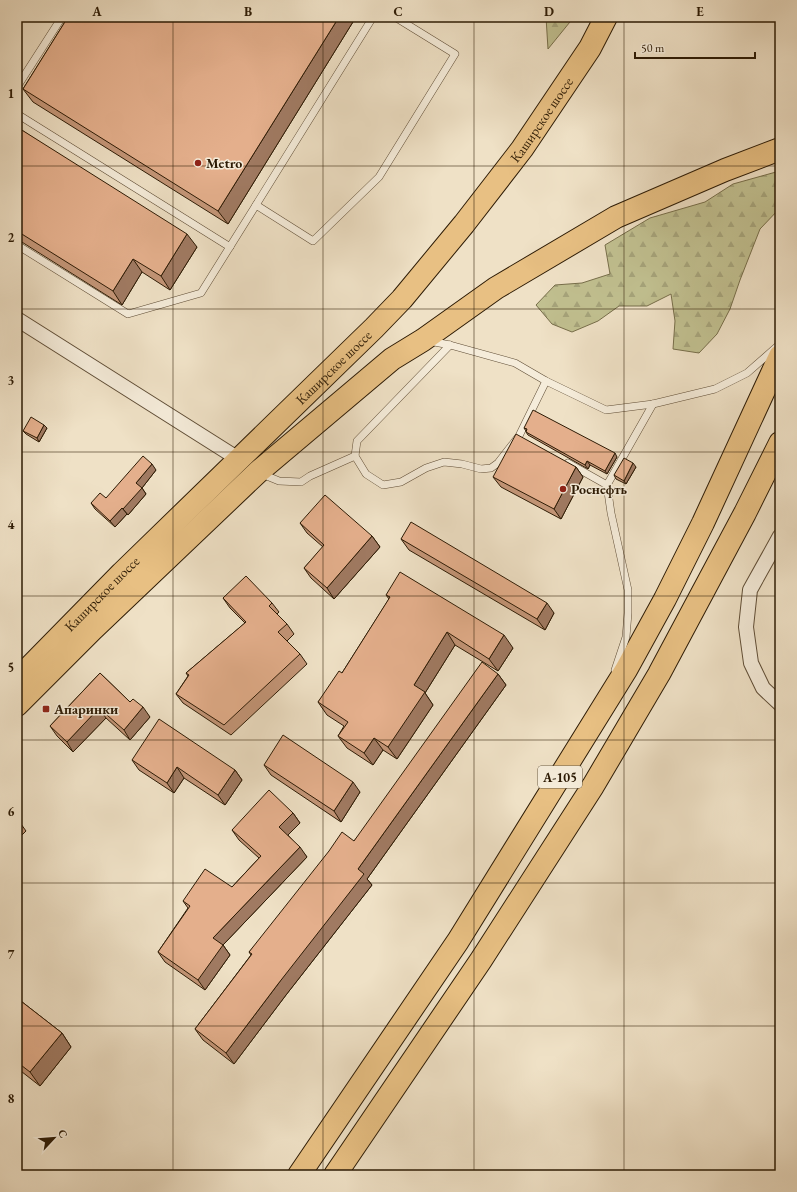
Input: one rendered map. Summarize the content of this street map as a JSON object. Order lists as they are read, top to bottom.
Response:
{
  "streets": {
    "main road": ["Каширское шоссе", "А-105"]
  },
  "places": {
    "other": ["Metro", "Роснефть"],
    "transit": ["Апаринки"]
  },
  "scale_bar": "50 m",
  "north": "top right",
  "grid": {
    "columns": [
      "A",
      "B",
      "C",
      "D",
      "E"
    ],
    "rows": [
      "1",
      "2",
      "3",
      "4",
      "5",
      "6",
      "7",
      "8"
    ]
  }
}
